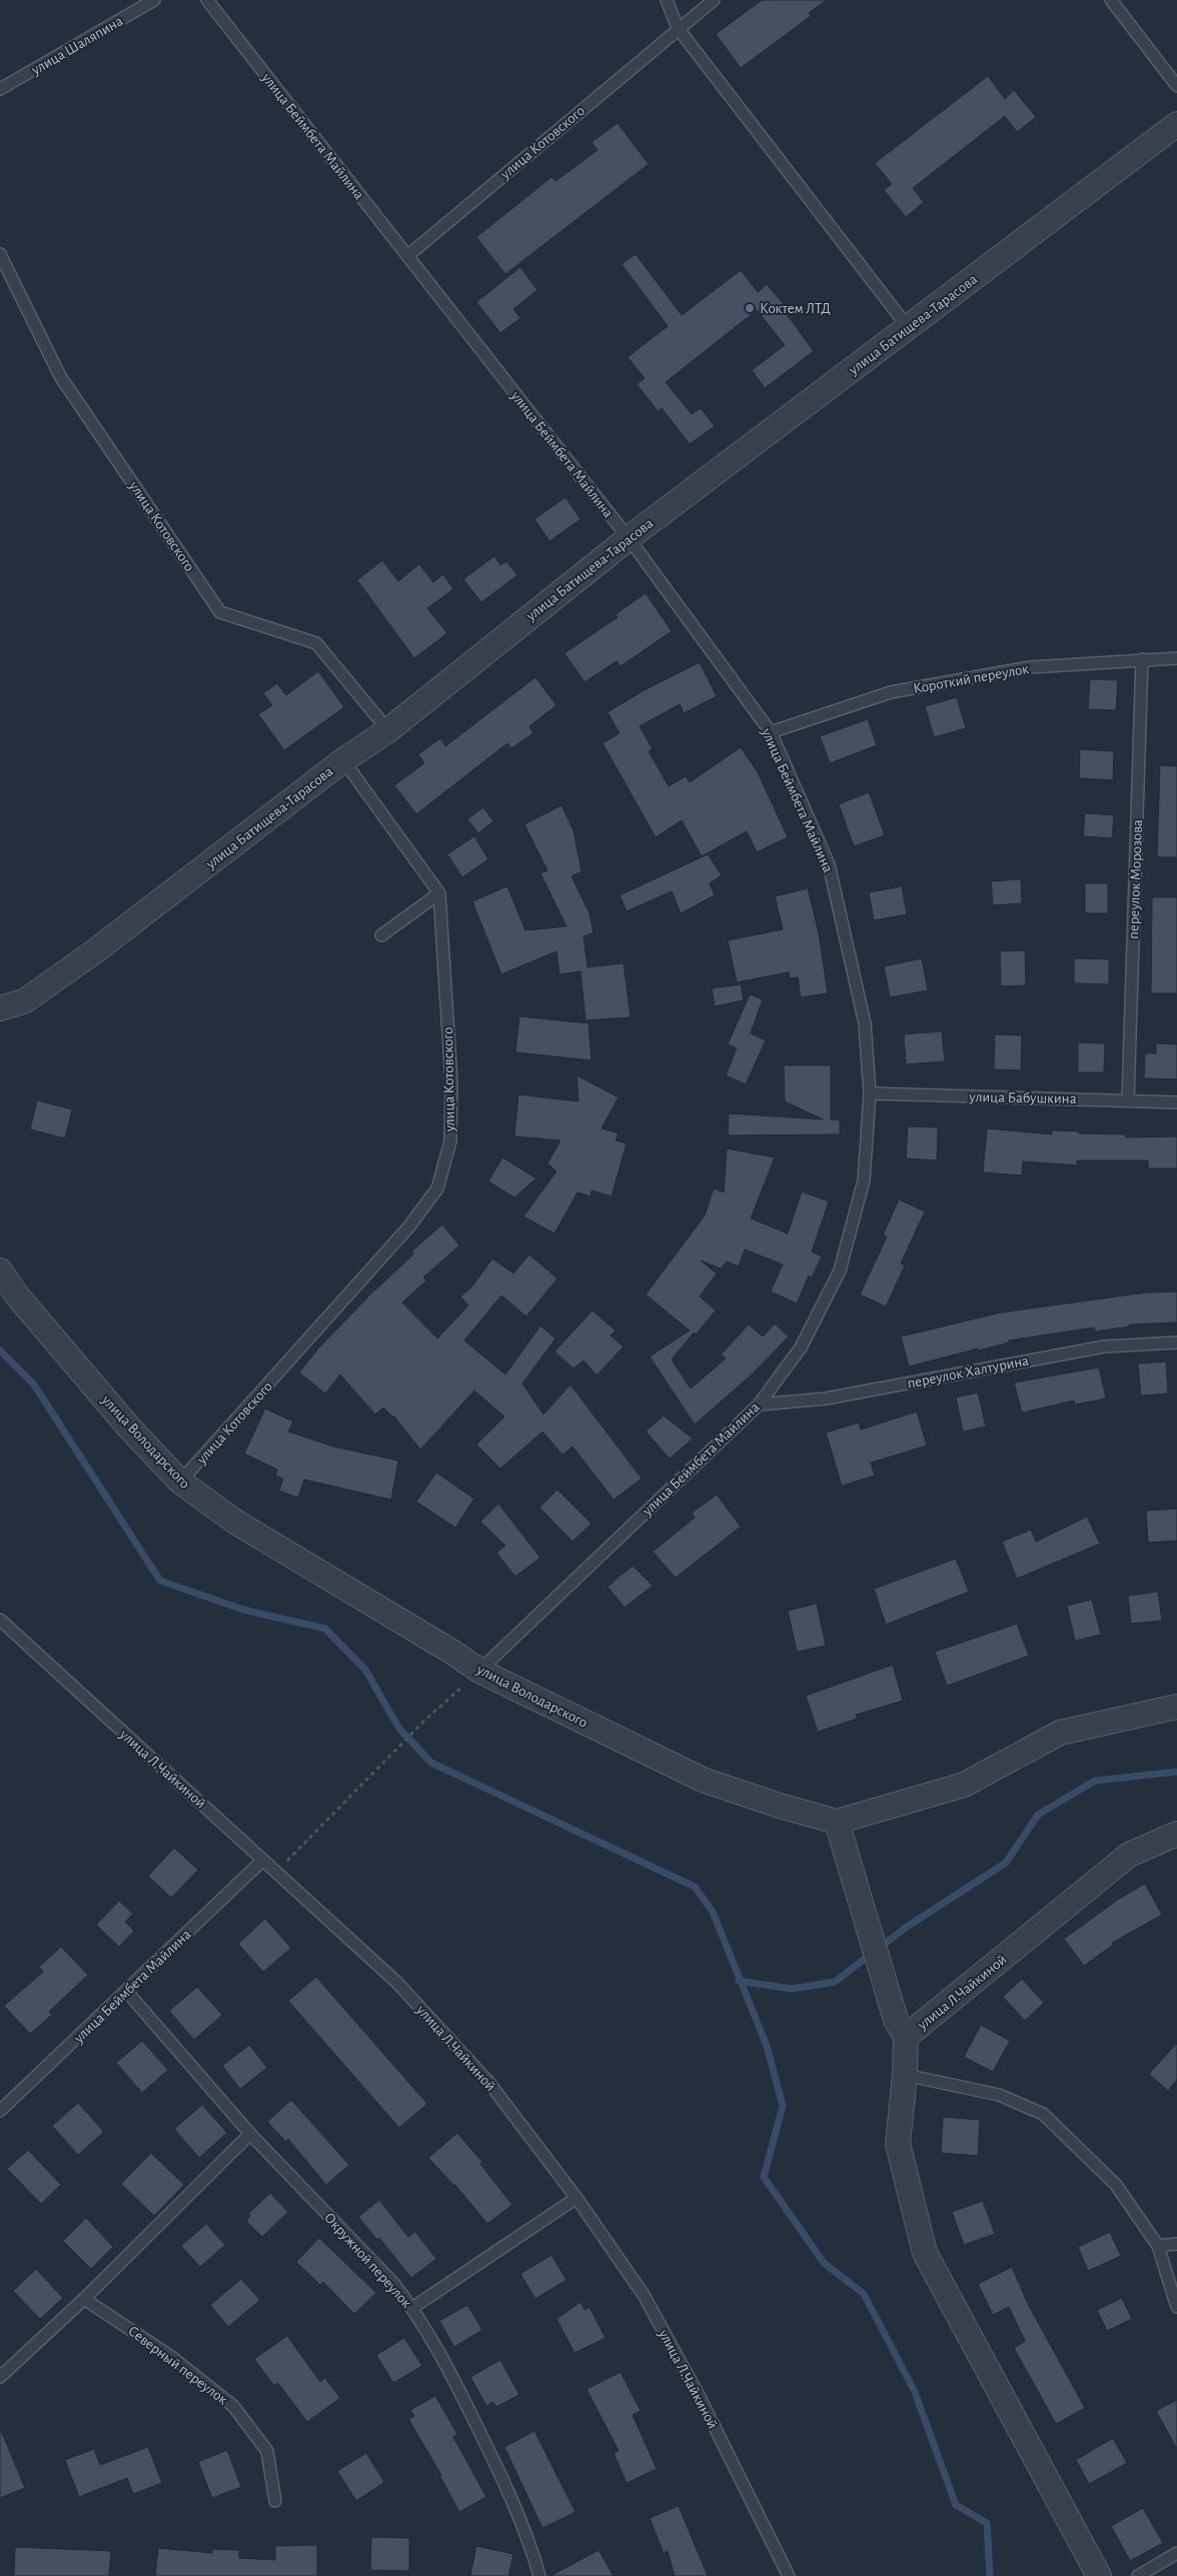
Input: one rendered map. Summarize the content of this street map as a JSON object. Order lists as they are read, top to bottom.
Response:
{
  "streets": {
    "street": ["улица Батищева-Тарасова", "улица Володарского", "улица Л.Чайкиной"],
    "lane": [
      "улица Шаляпина",
      "улица Беймбета Майлина",
      "улица Котовского",
      "Короткий переулок",
      "переулок Морозова",
      "улица Бабушкина",
      "переулок Халтурина",
      "Окружной переулок",
      "Северный переулок"
    ]
  },
  "crossings": [
    ["улица Беймбета Майлина", "улица Котовского"],
    ["улица Беймбета Майлина", "улица Батищева-Тарасова"],
    ["улица Беймбета Майлина", "Короткий переулок"],
    ["улица Беймбета Майлина", "улица Бабушкина"],
    ["улица Беймбета Майлина", "переулок Халтурина"],
    ["улица Беймбета Майлина", "улица Володарского"],
    ["улица Беймбета Майлина", "улица Л.Чайкиной"],
    ["улица Беймбета Майлина", "Окружной переулок"],
    ["улица Котовского", "улица Батищева-Тарасова"],
    ["улица Котовского", "улица Володарского"],
    ["Короткий переулок", "переулок Морозова"],
    ["переулок Морозова", "улица Бабушкина"]
  ],
  "places": ["Коктем ЛТД"]
}
